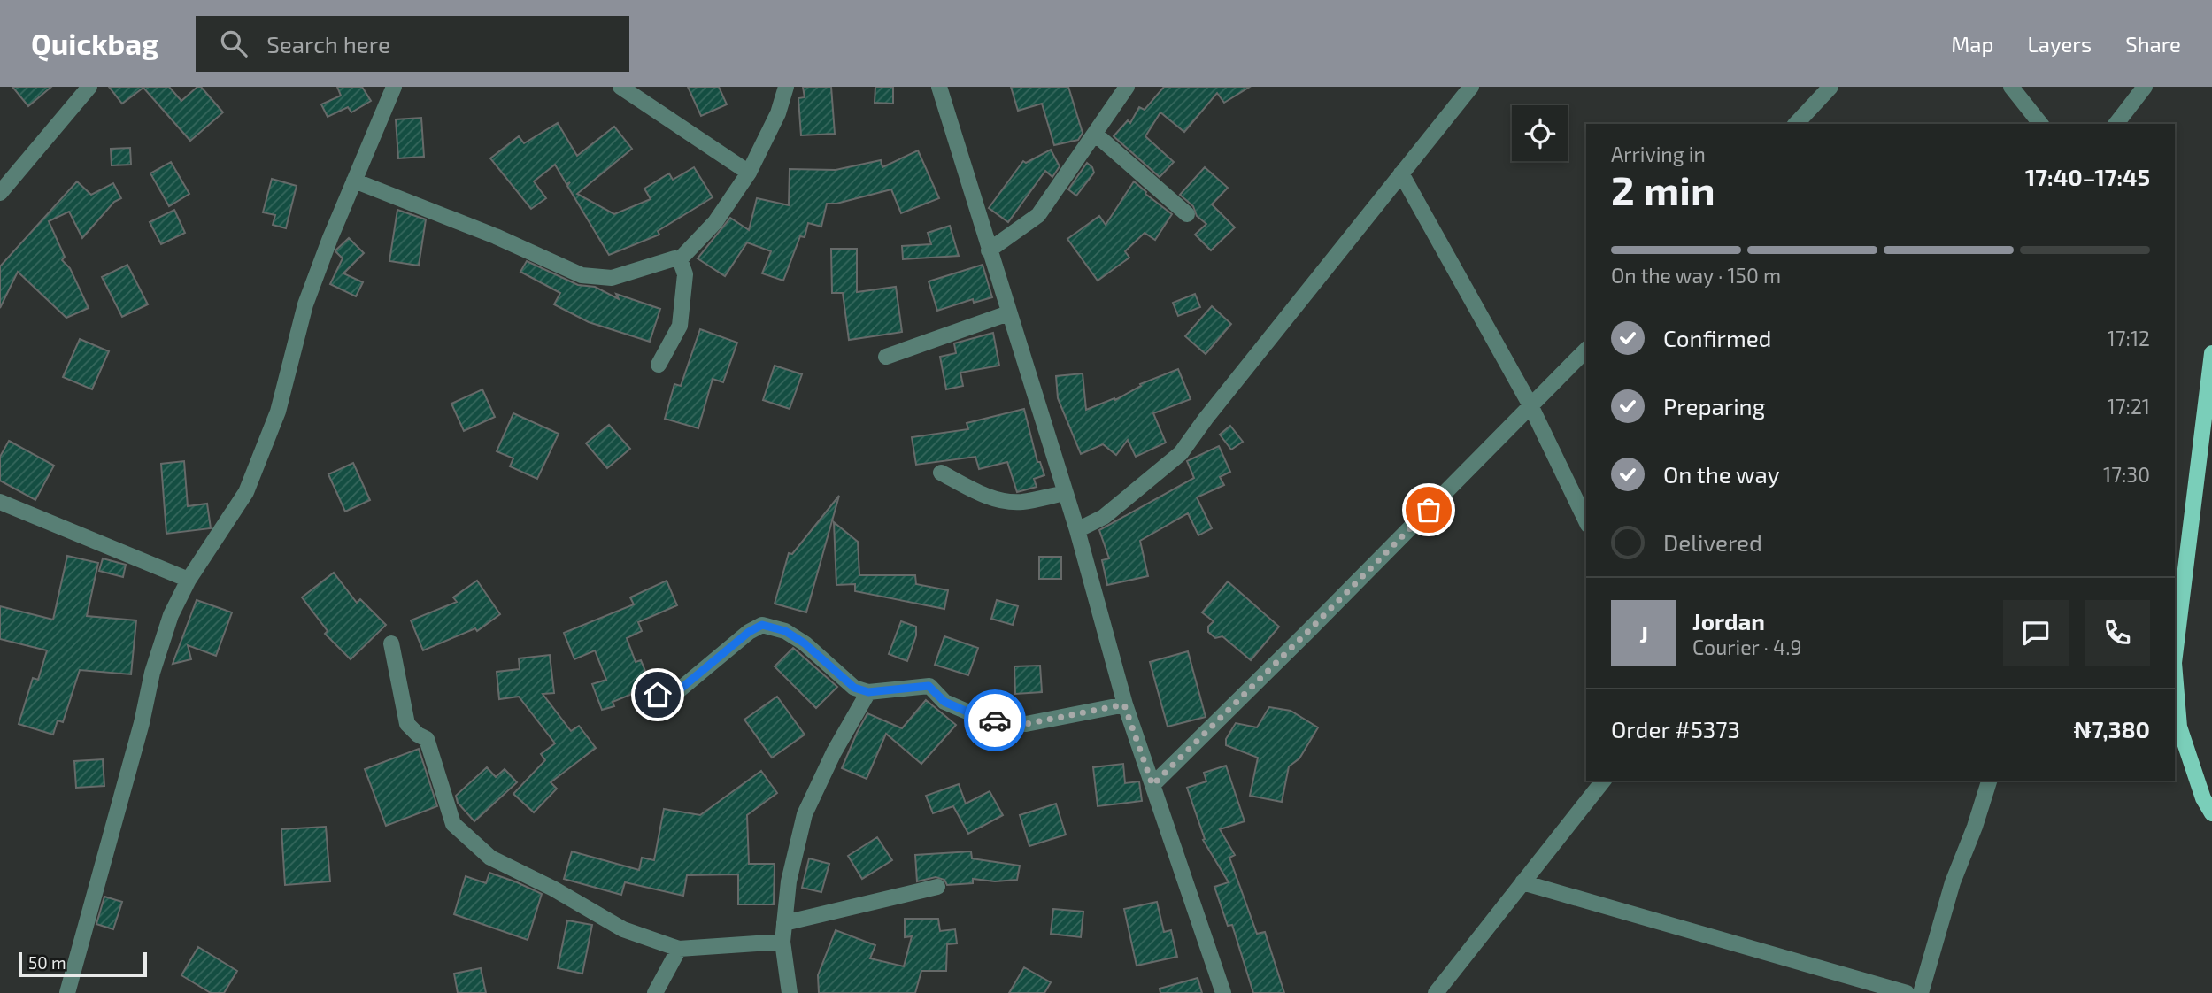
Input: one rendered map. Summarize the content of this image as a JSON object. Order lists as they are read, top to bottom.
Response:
{
  "scale_bar": "50 m",
  "page": {
    "header": "Quickbag",
    "search": "Search here",
    "nav": ["Map", "Layers", "Share"],
    "heading": ["2 min", "Arriving in", "17:40–17:45"],
    "panel": [
      "Jordan",
      "Courier · 4.9",
      "Order #5373",
      "₦7,380"
    ],
    "bar": "On the way · 150 m",
    "list": [
      ["Confirmed", "17:12"],
      ["Preparing", "17:21"],
      ["On the way", "17:30"],
      "Delivered"
    ],
    "round": "J",
    "scale": "50 m"
  }
}
